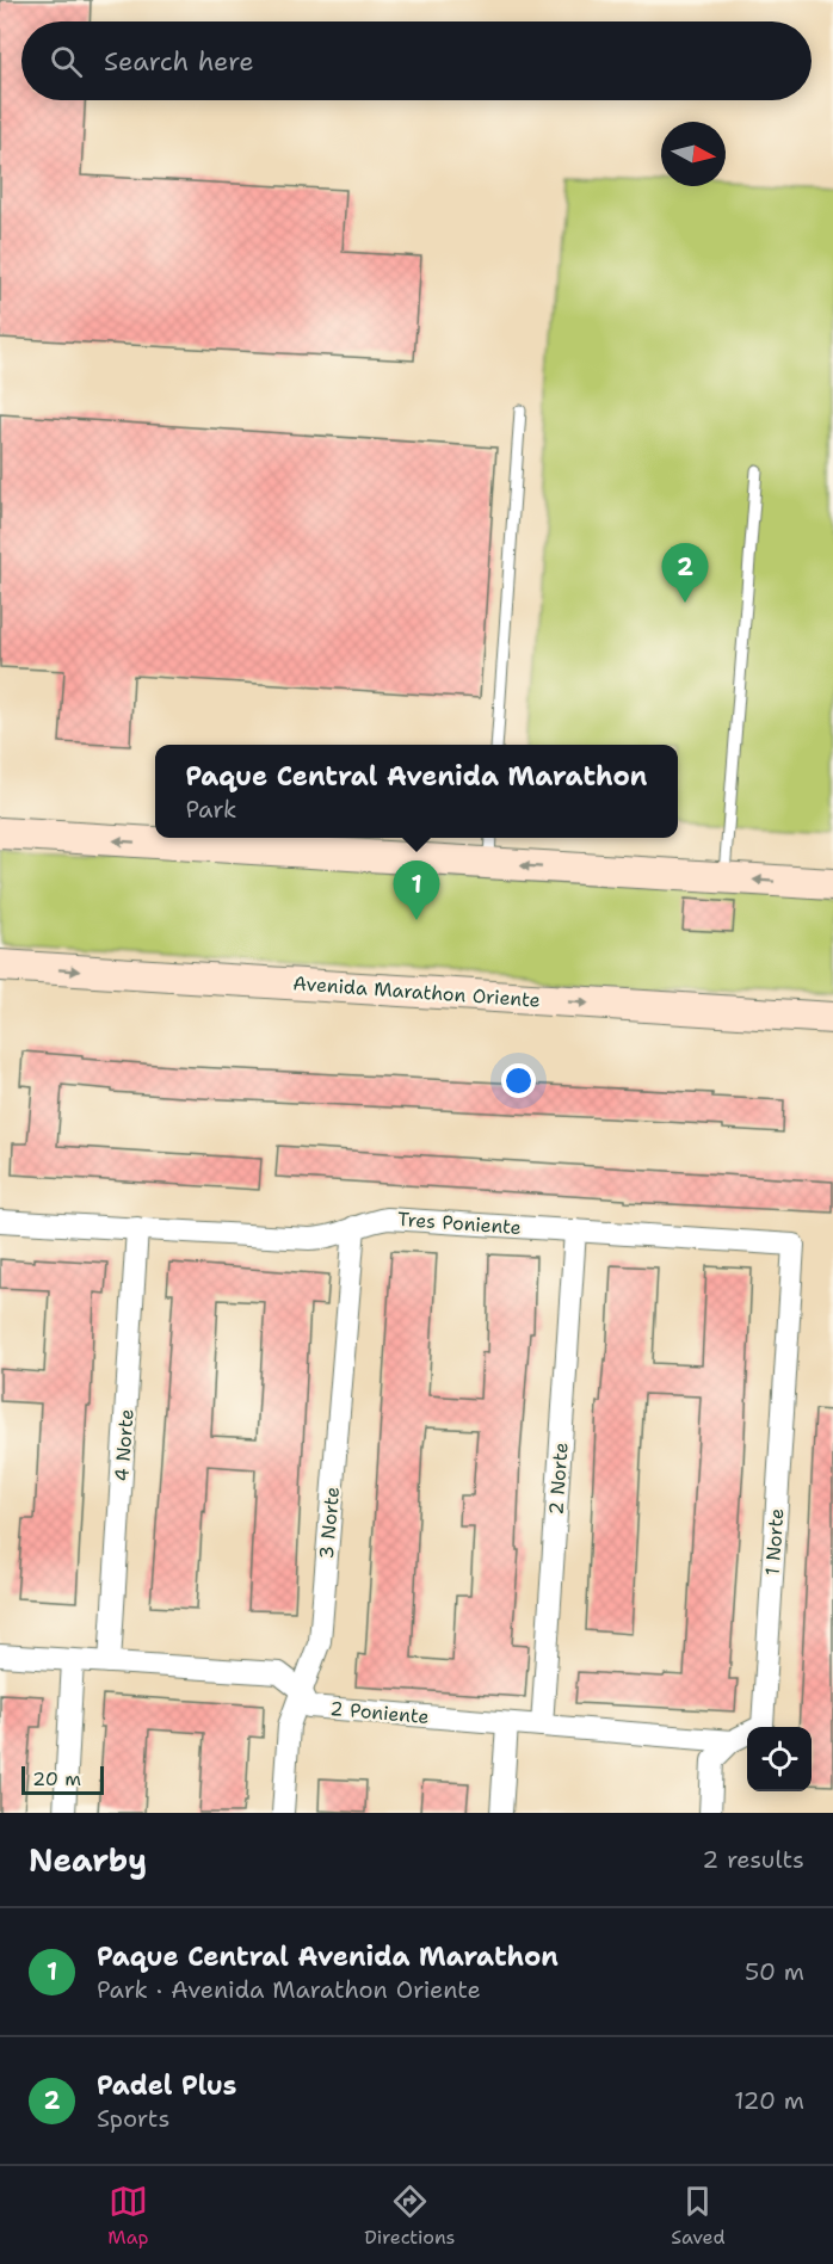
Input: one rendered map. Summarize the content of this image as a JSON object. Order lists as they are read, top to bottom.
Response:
{
  "streets": {
    "main road": ["Avenida Marathon Oriente"],
    "street": [
      "Tres Poniente",
      "4 Norte",
      "2 Norte",
      "3 Norte",
      "1 Norte",
      "2 Poniente"
    ]
  },
  "crossings": [
    ["Tres Poniente", "4 Norte"],
    ["Tres Poniente", "2 Norte"],
    ["Tres Poniente", "3 Norte"],
    ["Tres Poniente", "1 Norte"],
    ["4 Norte", "2 Poniente"],
    ["2 Norte", "2 Poniente"],
    ["3 Norte", "2 Poniente"],
    ["1 Norte", "2 Poniente"]
  ],
  "scale_bar": "20 m",
  "north": "right",
  "page": {
    "search": "Search here",
    "pins": ["2", "1"],
    "popup": ["Paque Central Avenida Marathon", "Park"],
    "scale": "20 m",
    "heading": ["Nearby", "2 results"],
    "list": [
      {
        "mark": "1",
        "name": "Paque Central Avenida Marathon",
        "note": "Park · Avenida Marathon Oriente",
        "value": "50 m"
      },
      {
        "mark": "2",
        "name": "Padel Plus",
        "note": "Sports",
        "value": "120 m"
      }
    ],
    "nav": ["Map", "Directions", "Saved"]
  }
}
